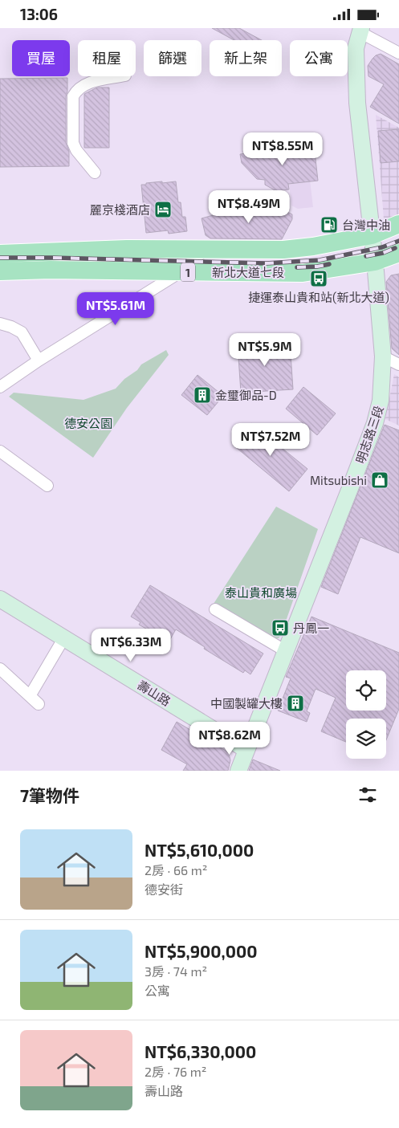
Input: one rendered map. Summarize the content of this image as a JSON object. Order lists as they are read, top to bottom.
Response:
{
  "streets": {
    "main road": [
      "1",
      "新北大道七段",
      "明志路三段",
      "壽山路"
    ]
  },
  "crossings": [
    ["1", "新北大道七段"],
    ["1", "明志路三段"],
    ["新北大道七段", "明志路三段"],
    ["明志路三段", "壽山路"]
  ],
  "parks": ["德安公園", "泰山貴和廣場"],
  "places": {
    "hotel": ["麗京棧酒店"],
    "fuel station": ["台灣中油"],
    "bus stop": ["捷運泰山貴和站(新北大道)", "丹鳳一"],
    "building": ["金璽御品-D", "中國製罐大樓"],
    "shop": ["Mitsubishi"]
  },
  "page": {
    "status": "13:06",
    "chip": [
      "買屋",
      "租屋",
      "篩選",
      "新上架",
      "公寓"
    ],
    "price": [
      "NT$8.55M",
      "NT$8.49M",
      "NT$5.61M",
      "NT$5.9M",
      "NT$7.52M",
      "NT$6.33M",
      "NT$8.62M"
    ],
    "heading": "7筆物件",
    "list": [
      {
        "name": "NT$5,610,000",
        "note": "2房 · 66 m² · 德安街"
      },
      {
        "name": "NT$5,900,000",
        "note": "3房 · 74 m² · 公寓"
      },
      {
        "name": "NT$6,330,000",
        "note": "2房 · 76 m² · 壽山路"
      }
    ]
  }
}
